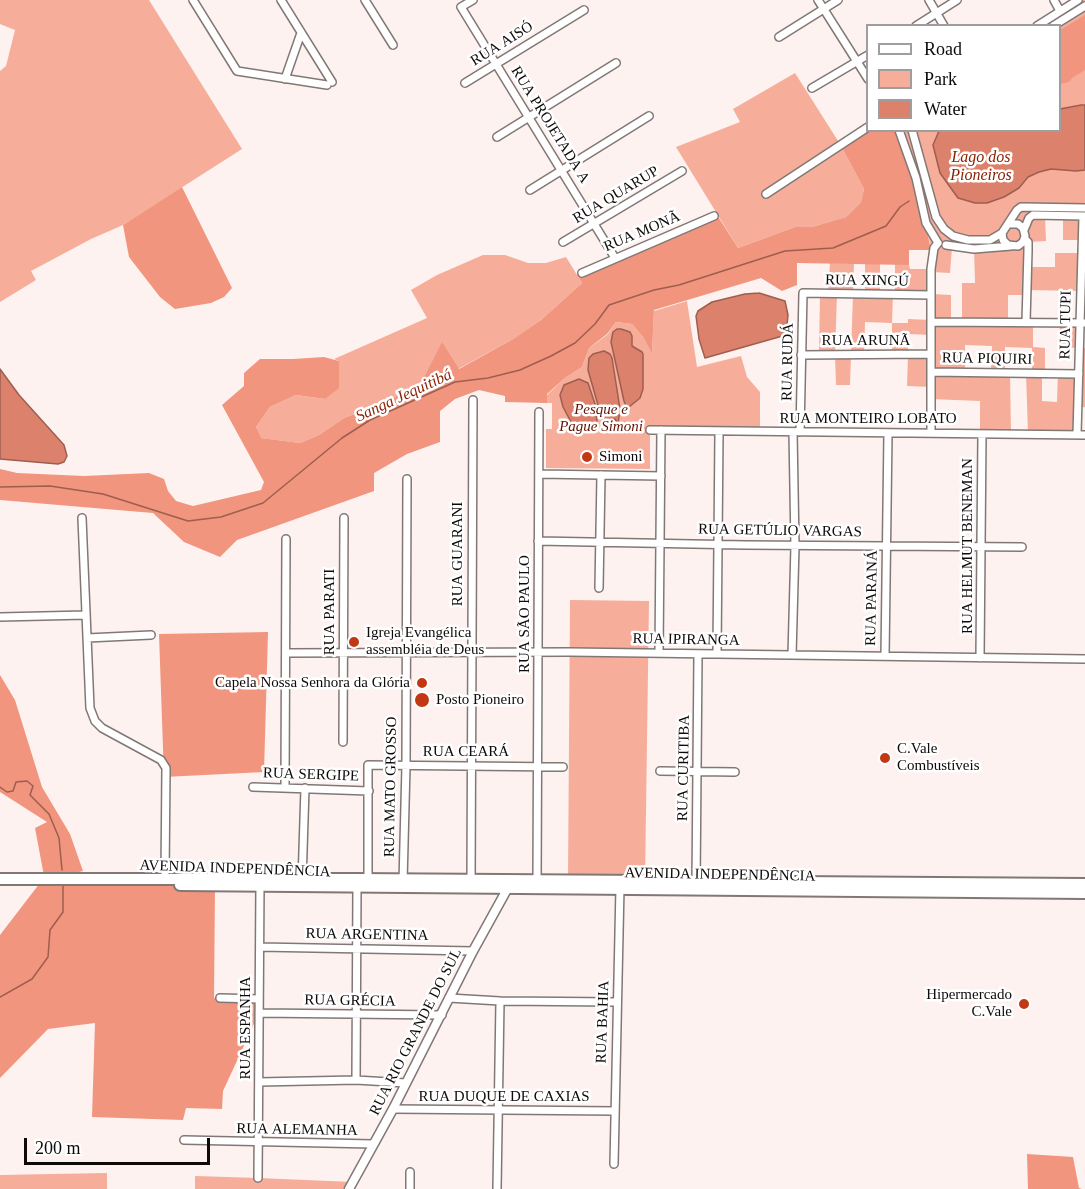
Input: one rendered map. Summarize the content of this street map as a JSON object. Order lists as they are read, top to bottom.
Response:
{
  "streets": {
    "main road": ["AVENIDA INDEPENDÊNCIA"],
    "street": [
      "RUA AISÓ",
      "RUA PROJETADA A",
      "RUA QUARUP",
      "RUA MONÃ",
      "RUA XINGÚ",
      "RUA TUPI",
      "RUA ARUNÃ",
      "RUA PIQUIRI",
      "RUA RUDÁ",
      "RUA MONTEIRO LOBATO",
      "RUA GETÚLIO VARGAS",
      "RUA HELMUT BENEMAN",
      "RUA GUARANI",
      "RUA PARANÁ",
      "RUA PARATI",
      "RUA SÃO PAULO",
      "RUA IPIRANGA",
      "RUA CEARÁ",
      "RUA CURITIBA",
      "RUA SERGIPE",
      "RUA MATO GROSSO",
      "RUA ARGENTINA",
      "RUA GRÉCIA",
      "RUA BAHIA",
      "RUA ESPANHA",
      "RUA RIO GRANDE DO SUL",
      "RUA DUQUE DE CAXIAS",
      "RUA ALEMANHA"
    ]
  },
  "crossings": [
    ["RUA AISÓ", "RUA PROJETADA A"],
    ["RUA PROJETADA A", "RUA QUARUP"],
    ["RUA PROJETADA A", "RUA MONÃ"],
    ["RUA XINGÚ", "RUA RUDÁ"],
    ["RUA TUPI", "RUA PIQUIRI"],
    ["RUA TUPI", "RUA MONTEIRO LOBATO"],
    ["RUA ARUNÃ", "RUA RUDÁ"],
    ["RUA RUDÁ", "RUA MONTEIRO LOBATO"],
    ["RUA RUDÁ", "RUA GETÚLIO VARGAS"],
    ["RUA RUDÁ", "RUA IPIRANGA"],
    ["RUA MONTEIRO LOBATO", "RUA HELMUT BENEMAN"],
    ["RUA MONTEIRO LOBATO", "RUA PARANÁ"],
    ["RUA GETÚLIO VARGAS", "RUA HELMUT BENEMAN"],
    ["RUA GETÚLIO VARGAS", "RUA PARANÁ"],
    ["RUA GETÚLIO VARGAS", "RUA SÃO PAULO"],
    ["RUA HELMUT BENEMAN", "RUA IPIRANGA"],
    ["RUA GUARANI", "RUA IPIRANGA"],
    ["RUA GUARANI", "RUA CEARÁ"],
    ["RUA GUARANI", "AVENIDA INDEPENDÊNCIA"],
    ["RUA PARANÁ", "RUA IPIRANGA"],
    ["RUA PARATI", "RUA IPIRANGA"],
    ["RUA SÃO PAULO", "RUA IPIRANGA"],
    ["RUA SÃO PAULO", "RUA CEARÁ"],
    ["RUA SÃO PAULO", "AVENIDA INDEPENDÊNCIA"],
    ["RUA IPIRANGA", "RUA CURITIBA"],
    ["RUA IPIRANGA", "RUA MATO GROSSO"],
    ["RUA CEARÁ", "RUA SERGIPE"],
    ["RUA CEARÁ", "RUA MATO GROSSO"],
    ["RUA CURITIBA", "AVENIDA INDEPENDÊNCIA"],
    ["RUA MATO GROSSO", "AVENIDA INDEPENDÊNCIA"],
    ["AVENIDA INDEPENDÊNCIA", "RUA BAHIA"],
    ["AVENIDA INDEPENDÊNCIA", "RUA ESPANHA"],
    ["AVENIDA INDEPENDÊNCIA", "RUA RIO GRANDE DO SUL"],
    ["RUA ARGENTINA", "RUA ESPANHA"],
    ["RUA ARGENTINA", "RUA RIO GRANDE DO SUL"],
    ["RUA GRÉCIA", "RUA ESPANHA"],
    ["RUA GRÉCIA", "RUA RIO GRANDE DO SUL"],
    ["RUA BAHIA", "RUA DUQUE DE CAXIAS"],
    ["RUA ESPANHA", "RUA ALEMANHA"],
    ["RUA RIO GRANDE DO SUL", "RUA DUQUE DE CAXIAS"],
    ["RUA RIO GRANDE DO SUL", "RUA ALEMANHA"]
  ],
  "water": ["Lago dos Pioneiros", "Sanga Jequitibá"],
  "parks": ["Pesque e Pague Simoni"],
  "places": [
    "Simoni",
    "Igreja Evangélica assembléia de Deus",
    "Capela Nossa Senhora da Glória",
    "Posto Pioneiro",
    "C.Vale Combustíveis",
    "Hipermercado C.Vale"
  ],
  "legend": ["Road", "Park", "Water"],
  "scale_bar": "200 m"
}
